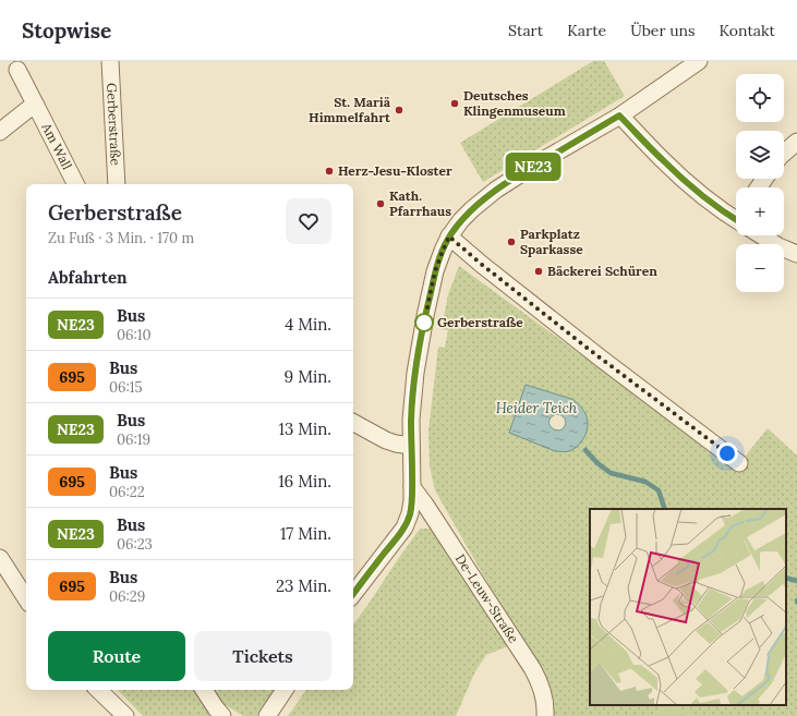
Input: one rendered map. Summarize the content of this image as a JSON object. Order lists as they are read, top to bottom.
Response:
{
  "streets": {
    "street": ["Gerberstraße", "Am Wall", "De-Leuw-Straße"]
  },
  "water": ["Heider Teich"],
  "places": [
    "Deutsches Klingenmuseum",
    "St. Mariä Himmelfahrt",
    "Herz-Jesu-Kloster",
    "Kath. Pfarrhaus",
    "Parkplatz Sparkasse",
    "Bäckerei Schüren",
    "Gerberstraße"
  ],
  "lines": ["bus line NE23"],
  "page": {
    "header": "Stopwise",
    "nav": [
      "Start",
      "Karte",
      "Über uns",
      "Kontakt"
    ],
    "on_map": "NE23",
    "map_buttons": ["+", "−"],
    "heading": [
      ["Gerberstraße", "Zu Fuß · 3 Min. · 170 m"],
      "Abfahrten"
    ],
    "list": [
      {
        "mark": "NE23",
        "name": "Bus",
        "note": "06:10",
        "value": "4 Min."
      },
      {
        "mark": "695",
        "name": "Bus",
        "note": "06:15",
        "value": "9 Min."
      },
      {
        "mark": "NE23",
        "name": "Bus",
        "note": "06:19",
        "value": "13 Min."
      },
      {
        "mark": "695",
        "name": "Bus",
        "note": "06:22",
        "value": "16 Min."
      },
      {
        "mark": "NE23",
        "name": "Bus",
        "note": "06:23",
        "value": "17 Min."
      },
      {
        "mark": "695",
        "name": "Bus",
        "note": "06:29",
        "value": "23 Min."
      }
    ],
    "buttons": ["Route", "Tickets"]
  }
}
